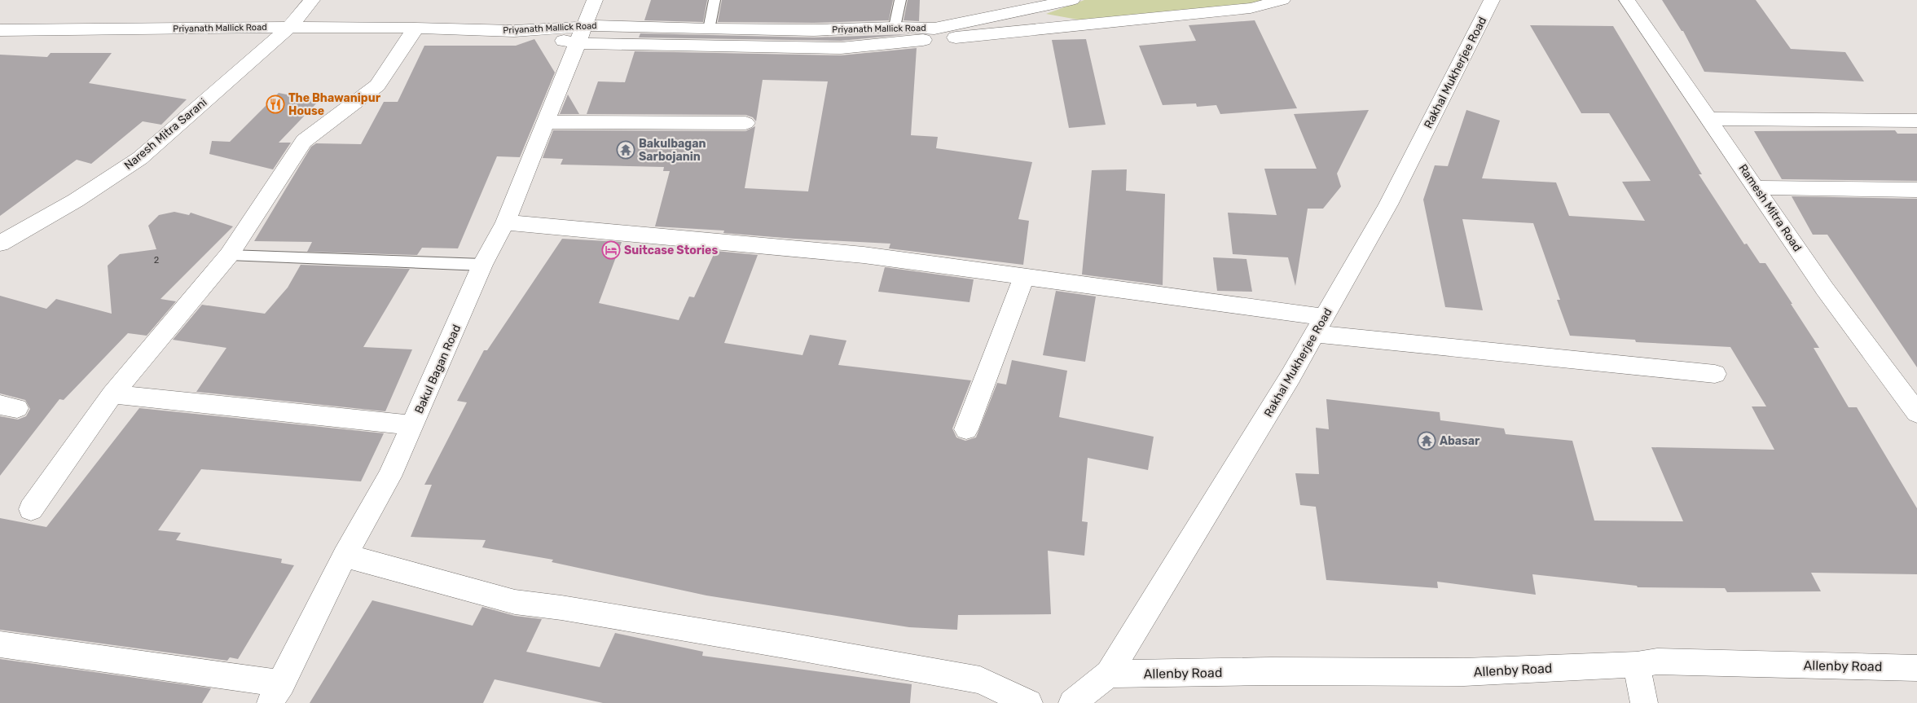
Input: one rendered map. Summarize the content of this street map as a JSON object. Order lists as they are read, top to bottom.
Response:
{
  "streets": {
    "street": [
      "Priyanath Mallick Road",
      "Rakhal Mukherjee Road",
      "Naresh Mitra Sarani",
      "Ramesh Mitra Road",
      "Bakul Bagan Road",
      "Allenby Road"
    ]
  },
  "crossings": [
    ["Priyanath Mallick Road", "Naresh Mitra Sarani"],
    ["Priyanath Mallick Road", "Bakul Bagan Road"],
    ["Rakhal Mukherjee Road", "Allenby Road"]
  ],
  "places": {
    "restaurant": ["The Bhawanipur House"],
    "temple": ["Bakulbagan Sarbojanin", "Abasar"],
    "hotel": ["Suitcase Stories"]
  },
  "house_numbers": ["2"]
}
